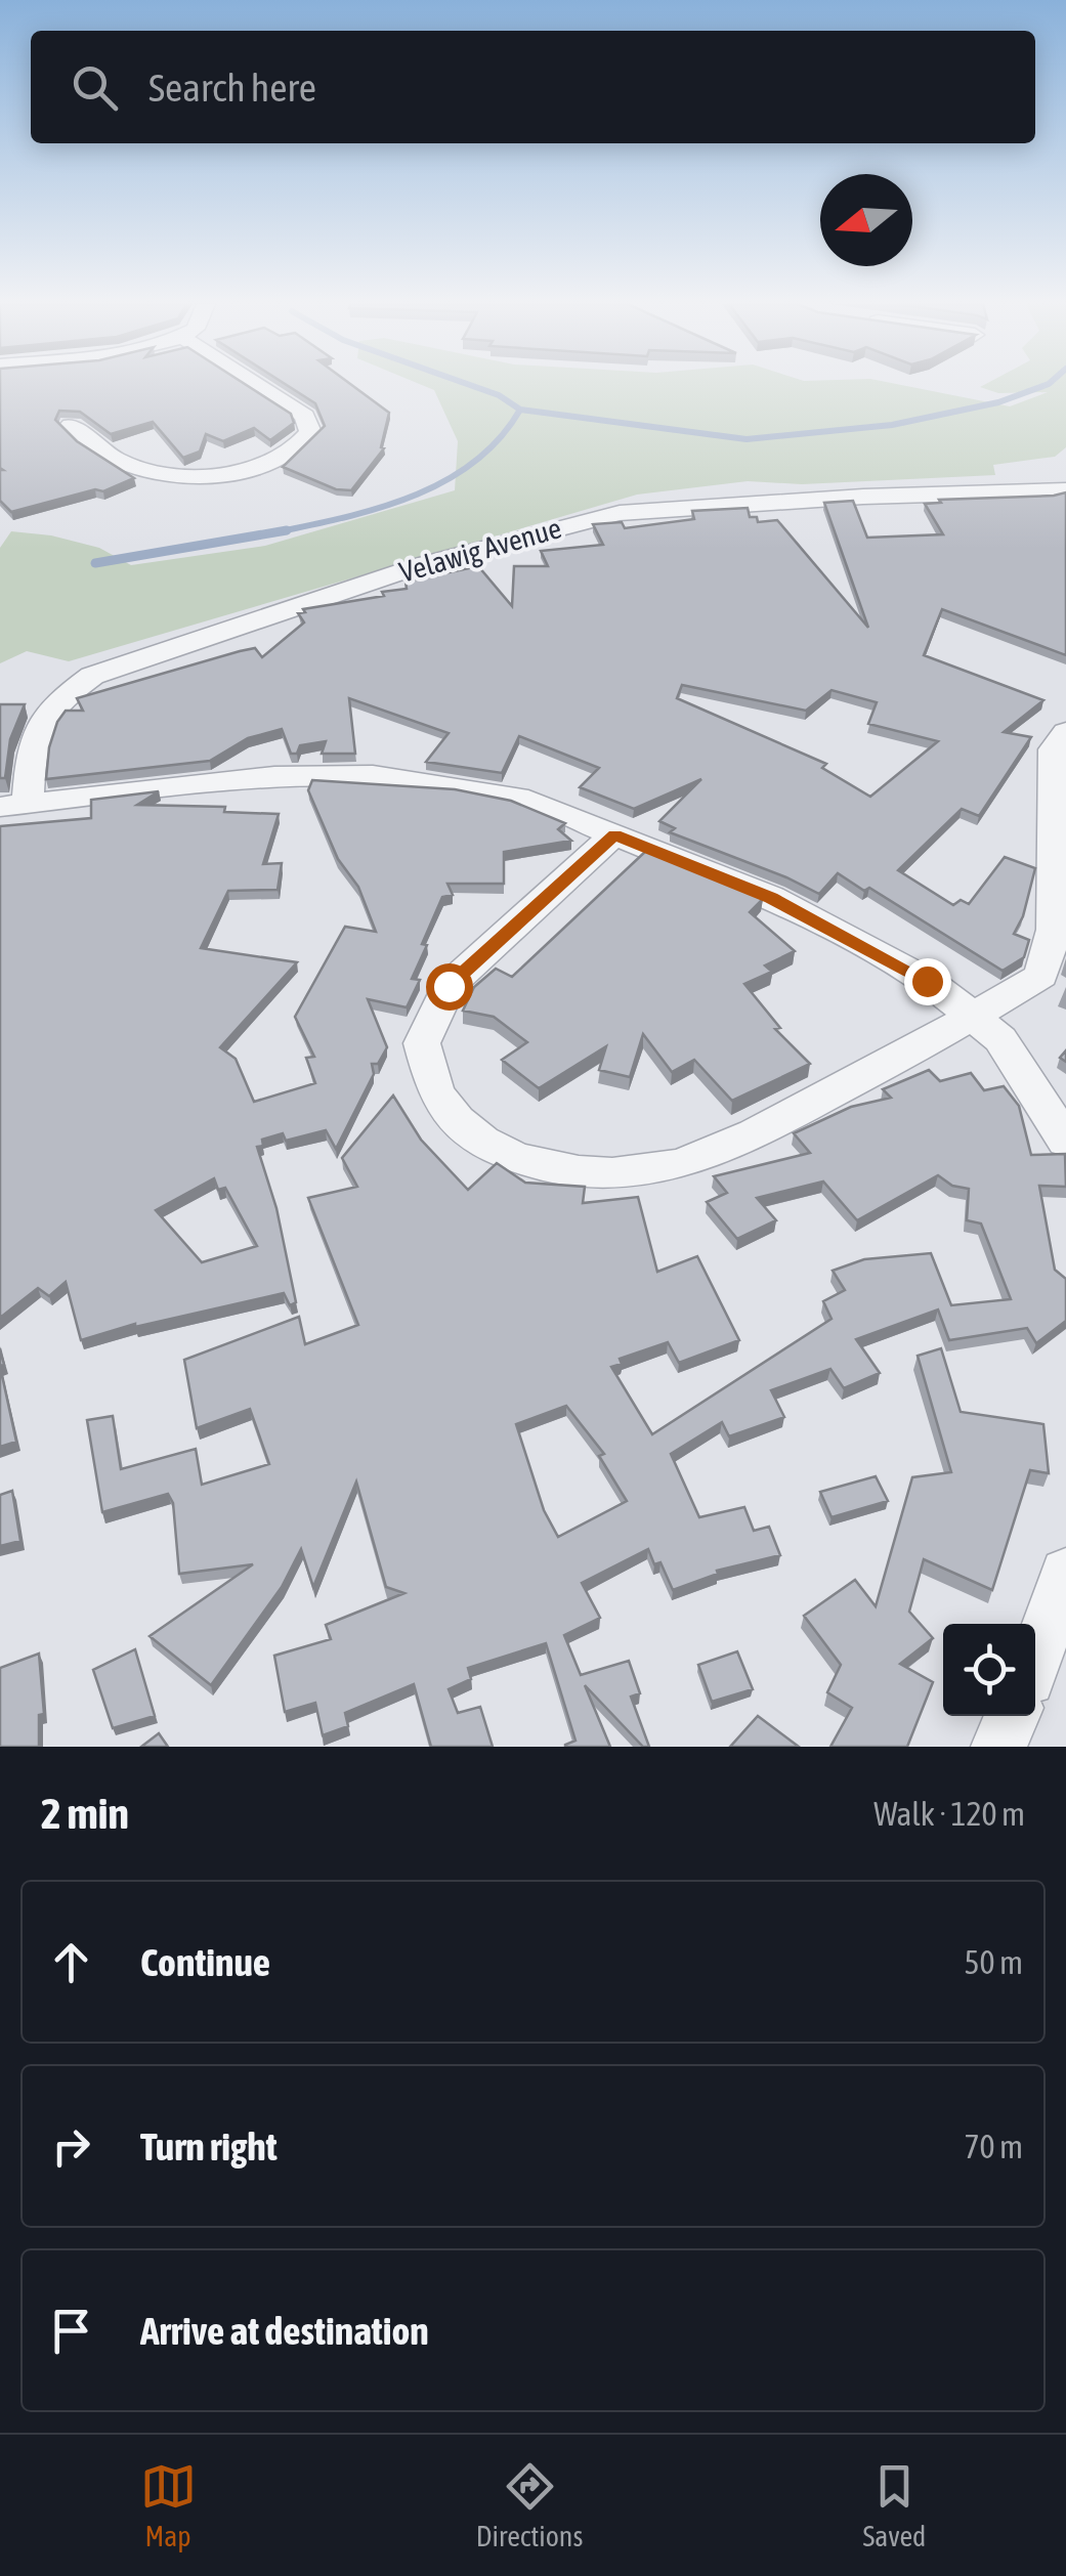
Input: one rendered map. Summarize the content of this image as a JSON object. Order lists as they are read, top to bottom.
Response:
{
  "streets": {
    "street": ["Velawig Avenue"]
  },
  "north": "left",
  "page": {
    "search": "Search here",
    "heading": ["2 min", "Walk · 120 m"],
    "list": [
      ["Continue", "50 m"],
      ["Turn right", "70 m"],
      "Arrive at destination"
    ],
    "nav": ["Map", "Directions", "Saved"]
  }
}
